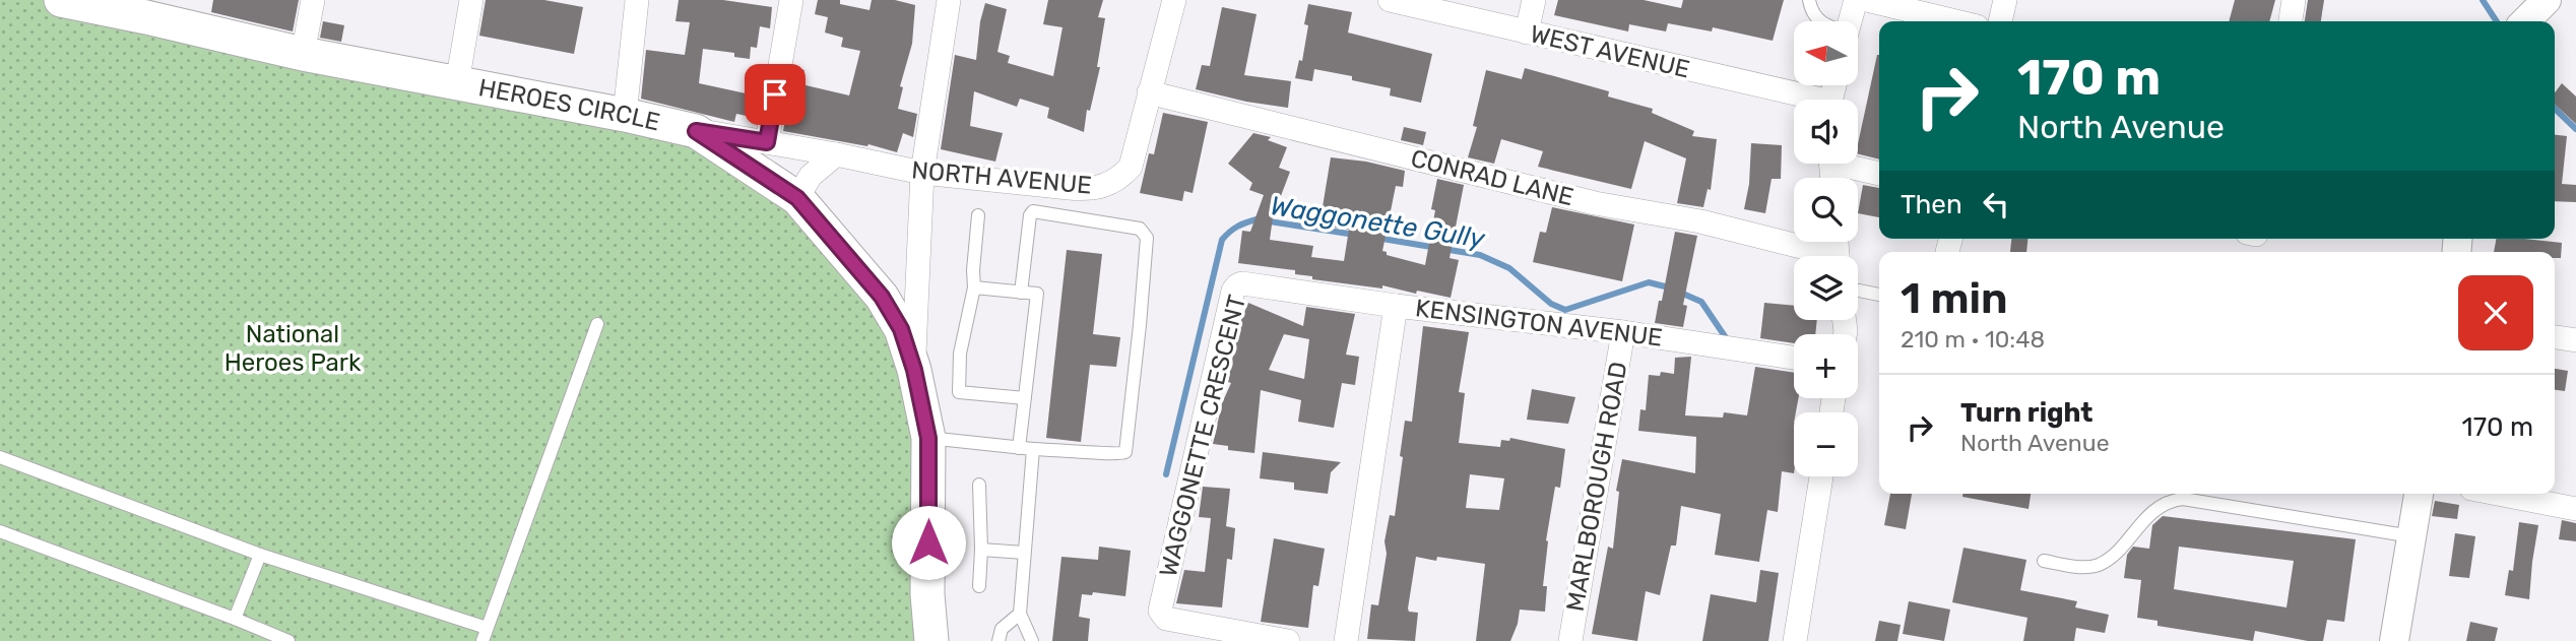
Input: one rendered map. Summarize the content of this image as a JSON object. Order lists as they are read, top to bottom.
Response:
{
  "streets": {
    "main road": ["HEROES CIRCLE"],
    "street": [
      "WEST AVENUE",
      "NORTH AVENUE",
      "CONRAD LANE",
      "KENSINGTON AVENUE",
      "WAGGONETTE CRESCENT",
      "MARLBOROUGH ROAD"
    ]
  },
  "crossings": [
    ["HEROES CIRCLE", "NORTH AVENUE"],
    ["NORTH AVENUE", "CONRAD LANE"],
    ["KENSINGTON AVENUE", "WAGGONETTE CRESCENT"],
    ["KENSINGTON AVENUE", "MARLBOROUGH ROAD"]
  ],
  "water": ["Waggonette Gully"],
  "parks": ["National Heroes Park"],
  "north": "left",
  "page": {
    "map_buttons": ["+", "−"],
    "turn": ["170 m", "North Avenue"],
    "then": "Then",
    "heading": ["1 min", "210 m · 10:48"],
    "list": [
      {
        "name": "Turn right",
        "note": "North Avenue",
        "value": "170 m"
      }
    ]
  }
}
